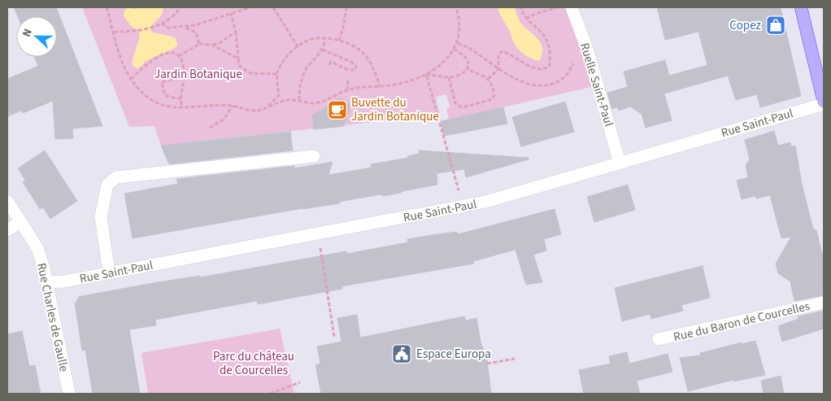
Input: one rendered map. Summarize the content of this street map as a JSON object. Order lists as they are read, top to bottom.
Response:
{
  "streets": {
    "street": [
      "Ruelle Saint-Paul",
      "Rue Saint-Paul",
      "Rue Charles de Gaulle",
      "Rue du Baron de Courcelles"
    ]
  },
  "crossings": [
    ["Ruelle Saint-Paul", "Rue Saint-Paul"],
    ["Rue Saint-Paul", "Rue Charles de Gaulle"]
  ],
  "parks": ["Jardin Botanique", "Parc du château de Courcelles"],
  "places": {
    "shop": ["Copez"],
    "cafe": ["Buvette du Jardin Botanique"],
    "public building": ["Espace Europa"]
  },
  "north": "left"
}
